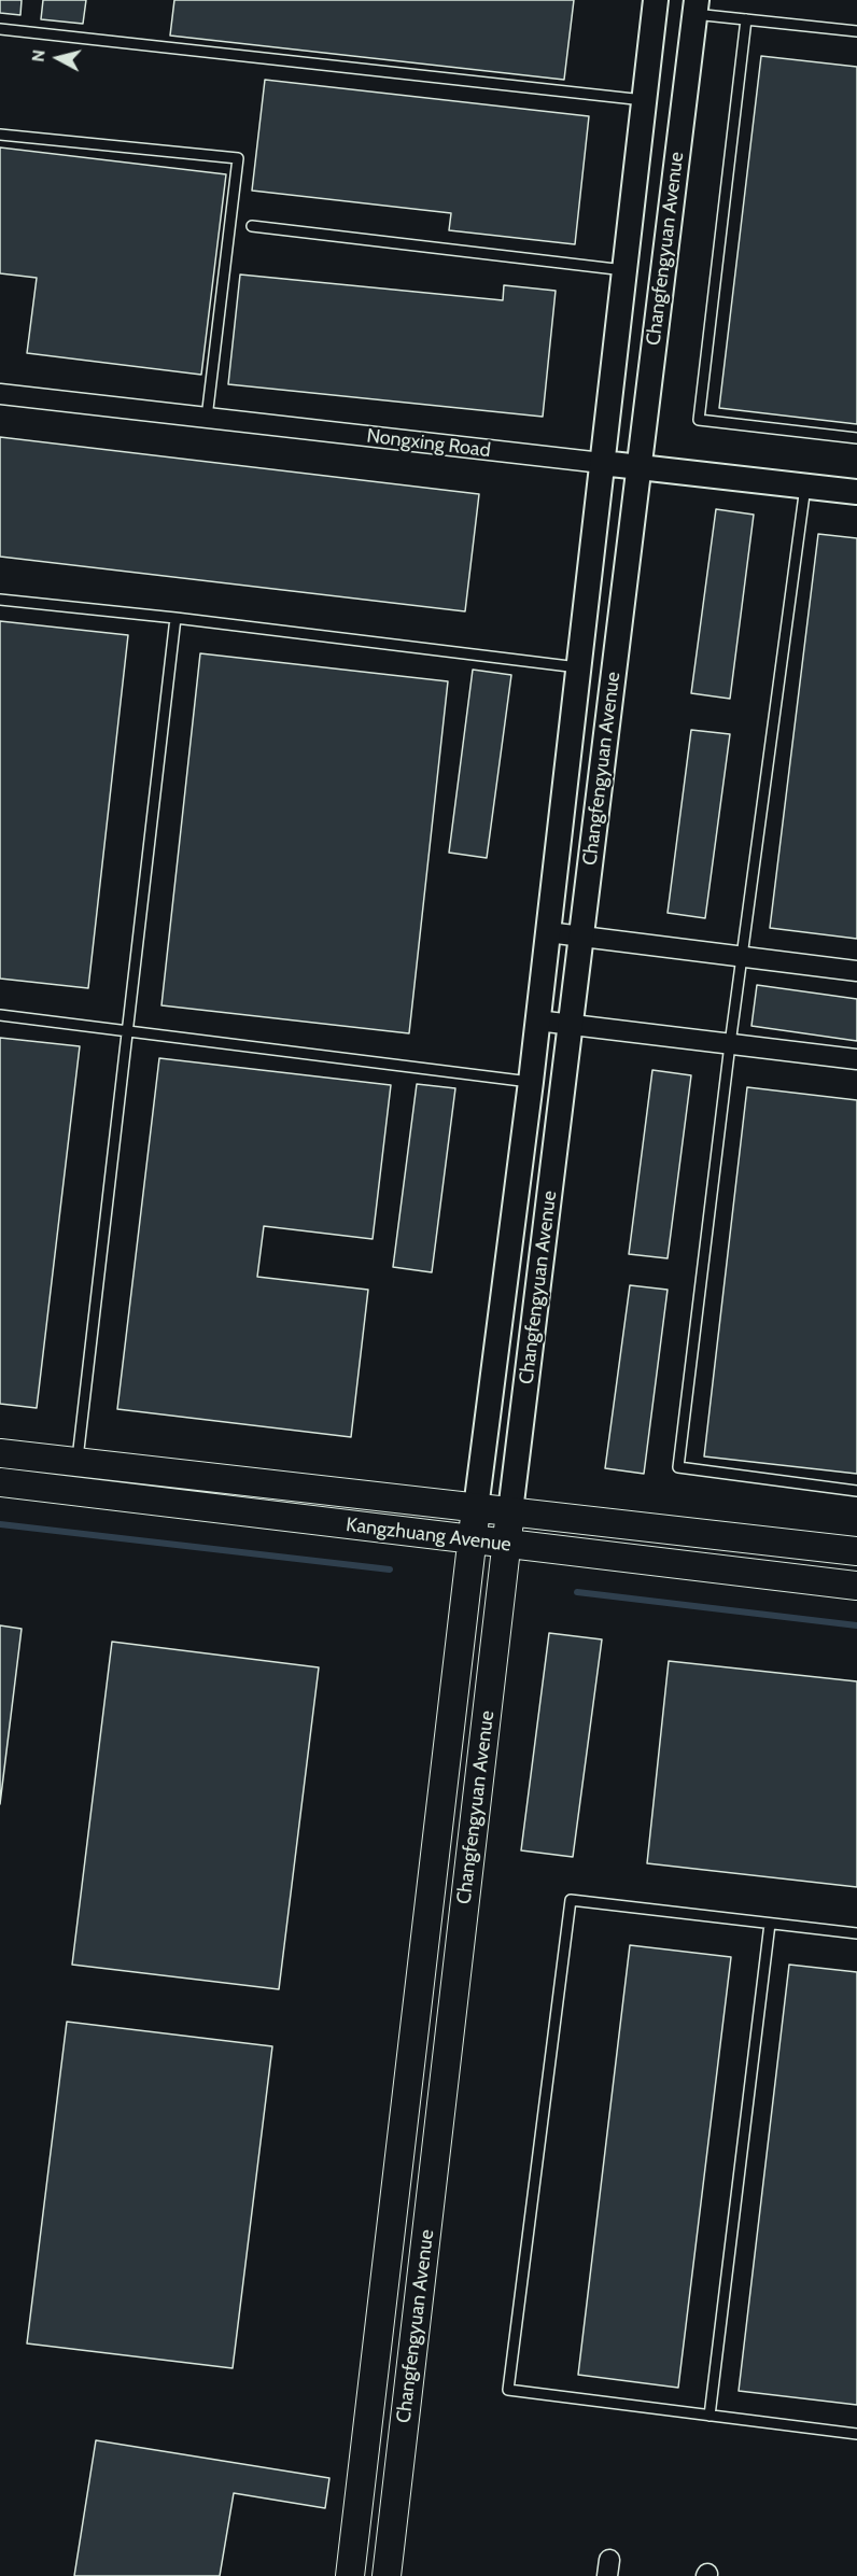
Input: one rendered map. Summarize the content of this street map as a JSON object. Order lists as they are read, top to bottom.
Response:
{
  "streets": {
    "main road": ["Changfengyuan Avenue", "Kangzhuang Avenue"],
    "street": ["Nongxing Road"]
  },
  "crossings": [
    ["Changfengyuan Avenue", "Nongxing Road"],
    ["Changfengyuan Avenue", "Kangzhuang Avenue"]
  ],
  "north": "left"
}
